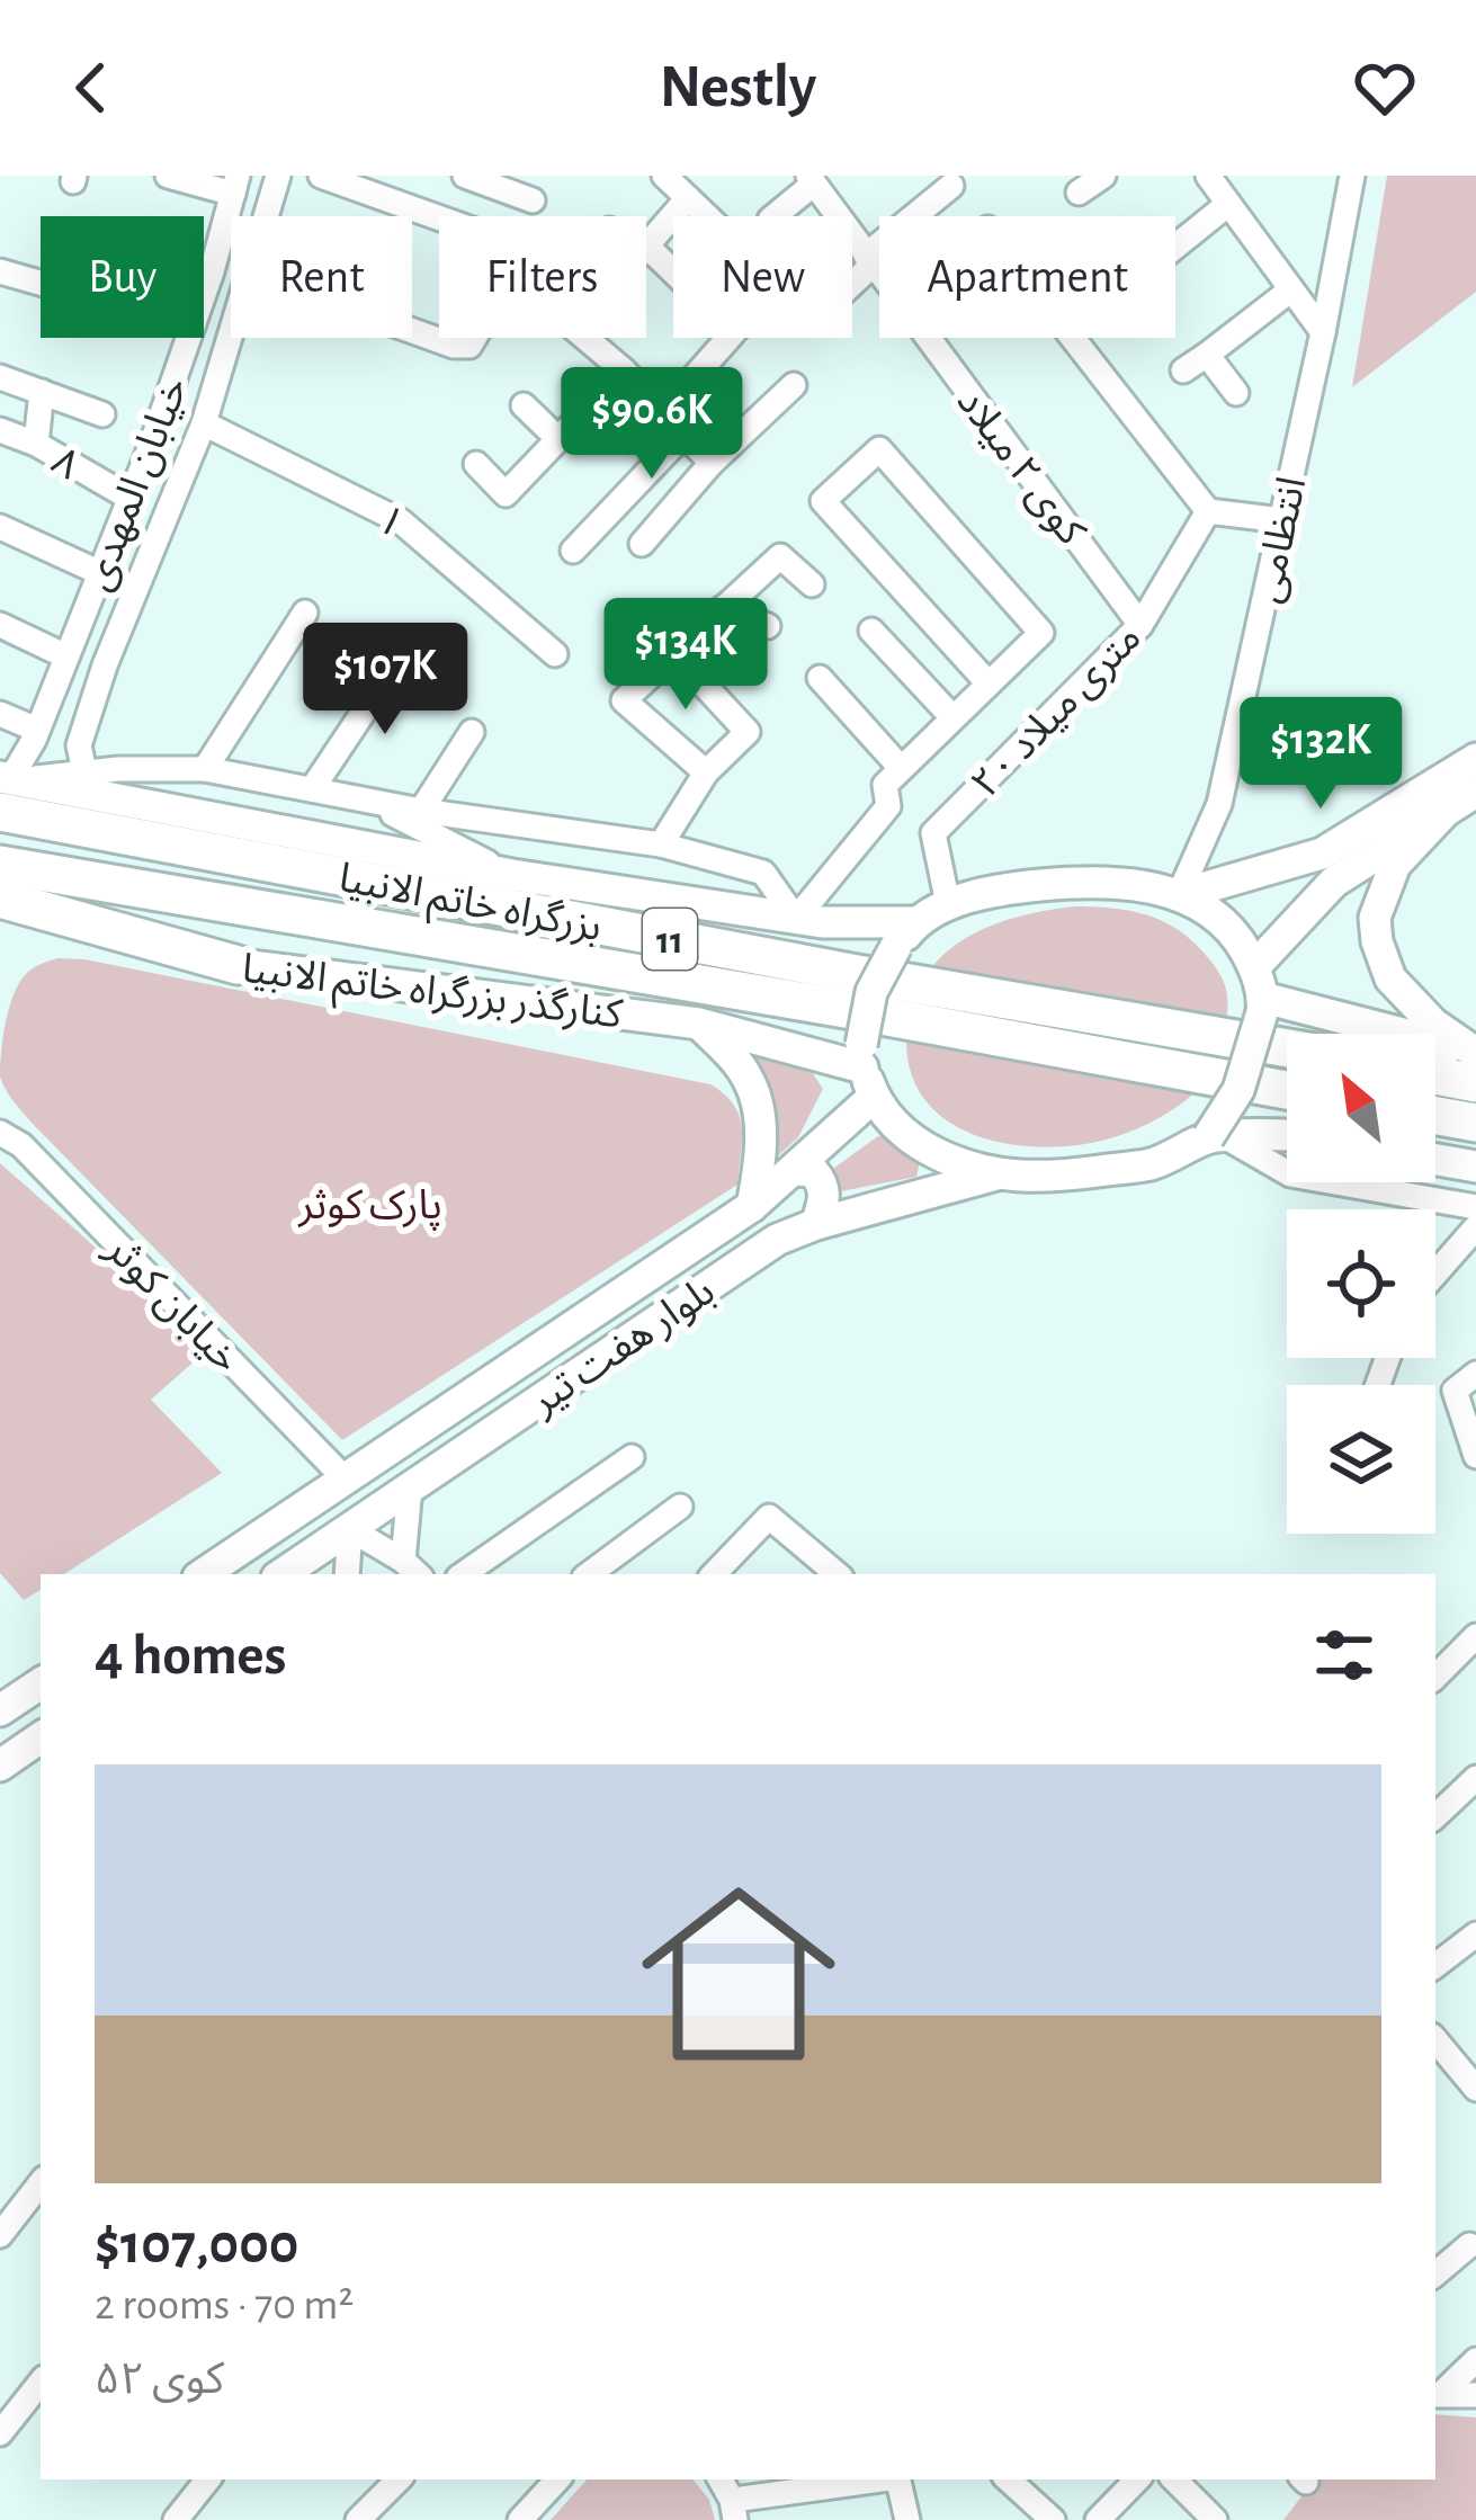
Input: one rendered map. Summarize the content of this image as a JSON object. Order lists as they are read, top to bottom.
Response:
{
  "streets": {
    "highway": ["بزرگراه خاتم الانبیا", "11"],
    "main road": ["کنارگذر بزرگراه خاتم الانبیا", "بلوار هفت تیر"],
    "street": [
      "۸",
      "کوی ۲ میلاد",
      "خیابان المهدی",
      "۱",
      "انتظامی",
      "۲۰ متری میلاد",
      "خیابان کوثر"
    ]
  },
  "crossings": [
    ["۸", "خیابان المهدی"],
    ["کوی ۲ میلاد", "۲۰ متری میلاد"],
    ["خیابان المهدی", "۱"],
    ["خیابان المهدی", "بزرگراه خاتم الانبیا"],
    ["انتظامی", "۲۰ متری میلاد"],
    ["انتظامی", "کنارگذر بزرگراه خاتم الانبیا"],
    ["انتظامی", "بلوار هفت تیر"],
    ["۲۰ متری میلاد", "کنارگذر بزرگراه خاتم الانبیا"],
    ["۲۰ متری میلاد", "بلوار هفت تیر"],
    ["کنارگذر بزرگراه خاتم الانبیا", "بلوار هفت تیر"],
    ["خیابان کوثر", "بلوار هفت تیر"]
  ],
  "parks": ["پارک کوثر"],
  "north": "top left",
  "page": {
    "header": "Nestly",
    "chip": [
      "Buy",
      "Rent",
      "Filters",
      "New",
      "Apartment"
    ],
    "price": [
      "$90.6K",
      "$134K",
      "$107K",
      "$132K"
    ],
    "heading": "4 homes",
    "list": [
      {
        "name": "$107,000",
        "note": "2 rooms · 70 m² · کوی ۵۲"
      }
    ]
  }
}
